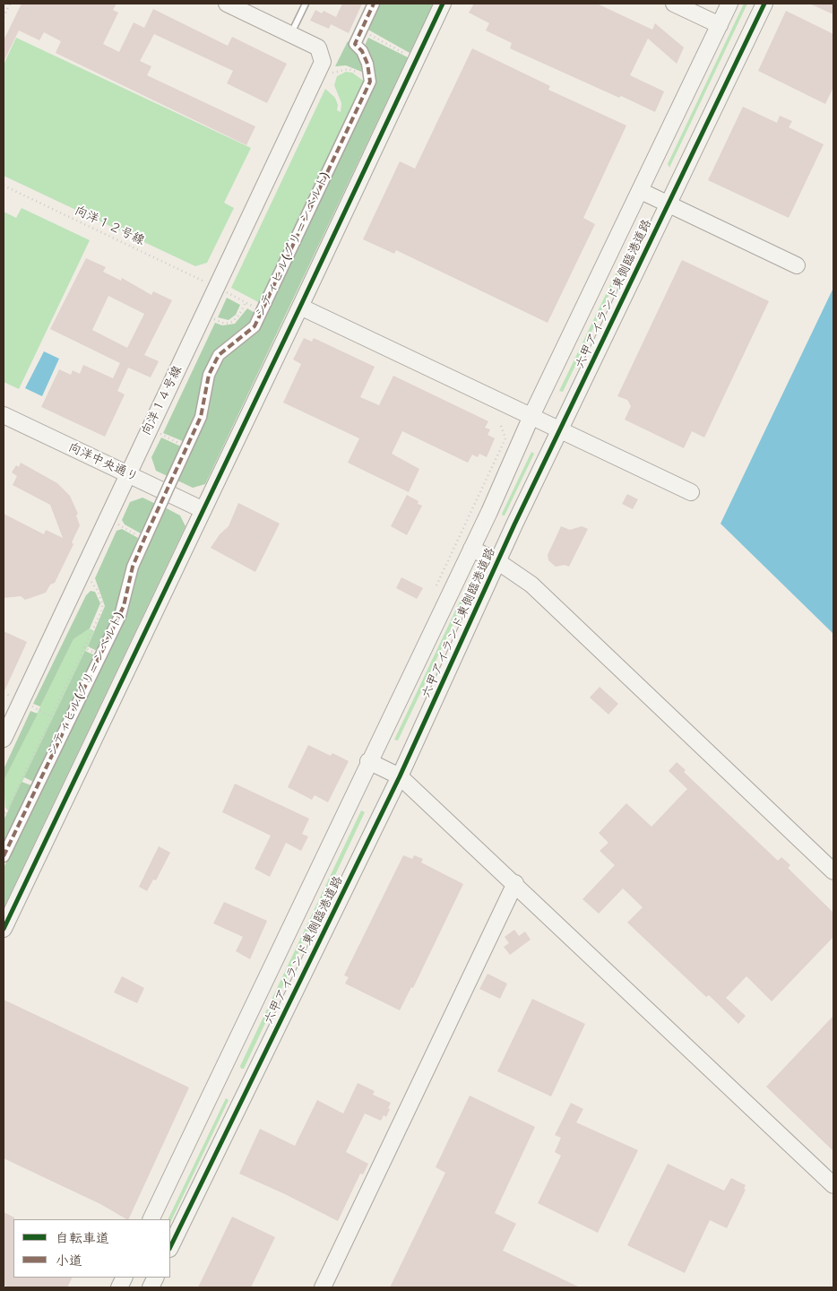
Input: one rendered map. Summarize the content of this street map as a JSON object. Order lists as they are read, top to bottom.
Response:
{
  "streets": {
    "street": [
      "シティヒル(グリーンベルト)",
      "六甲アイランド東側臨港道路",
      "向洋１４号線",
      "向洋中央通り"
    ],
    "path": ["向洋１２号線"]
  },
  "crossings": [
    ["向洋１４号線", "向洋中央通り"]
  ],
  "legend": ["自転車道", "小道"]
}
